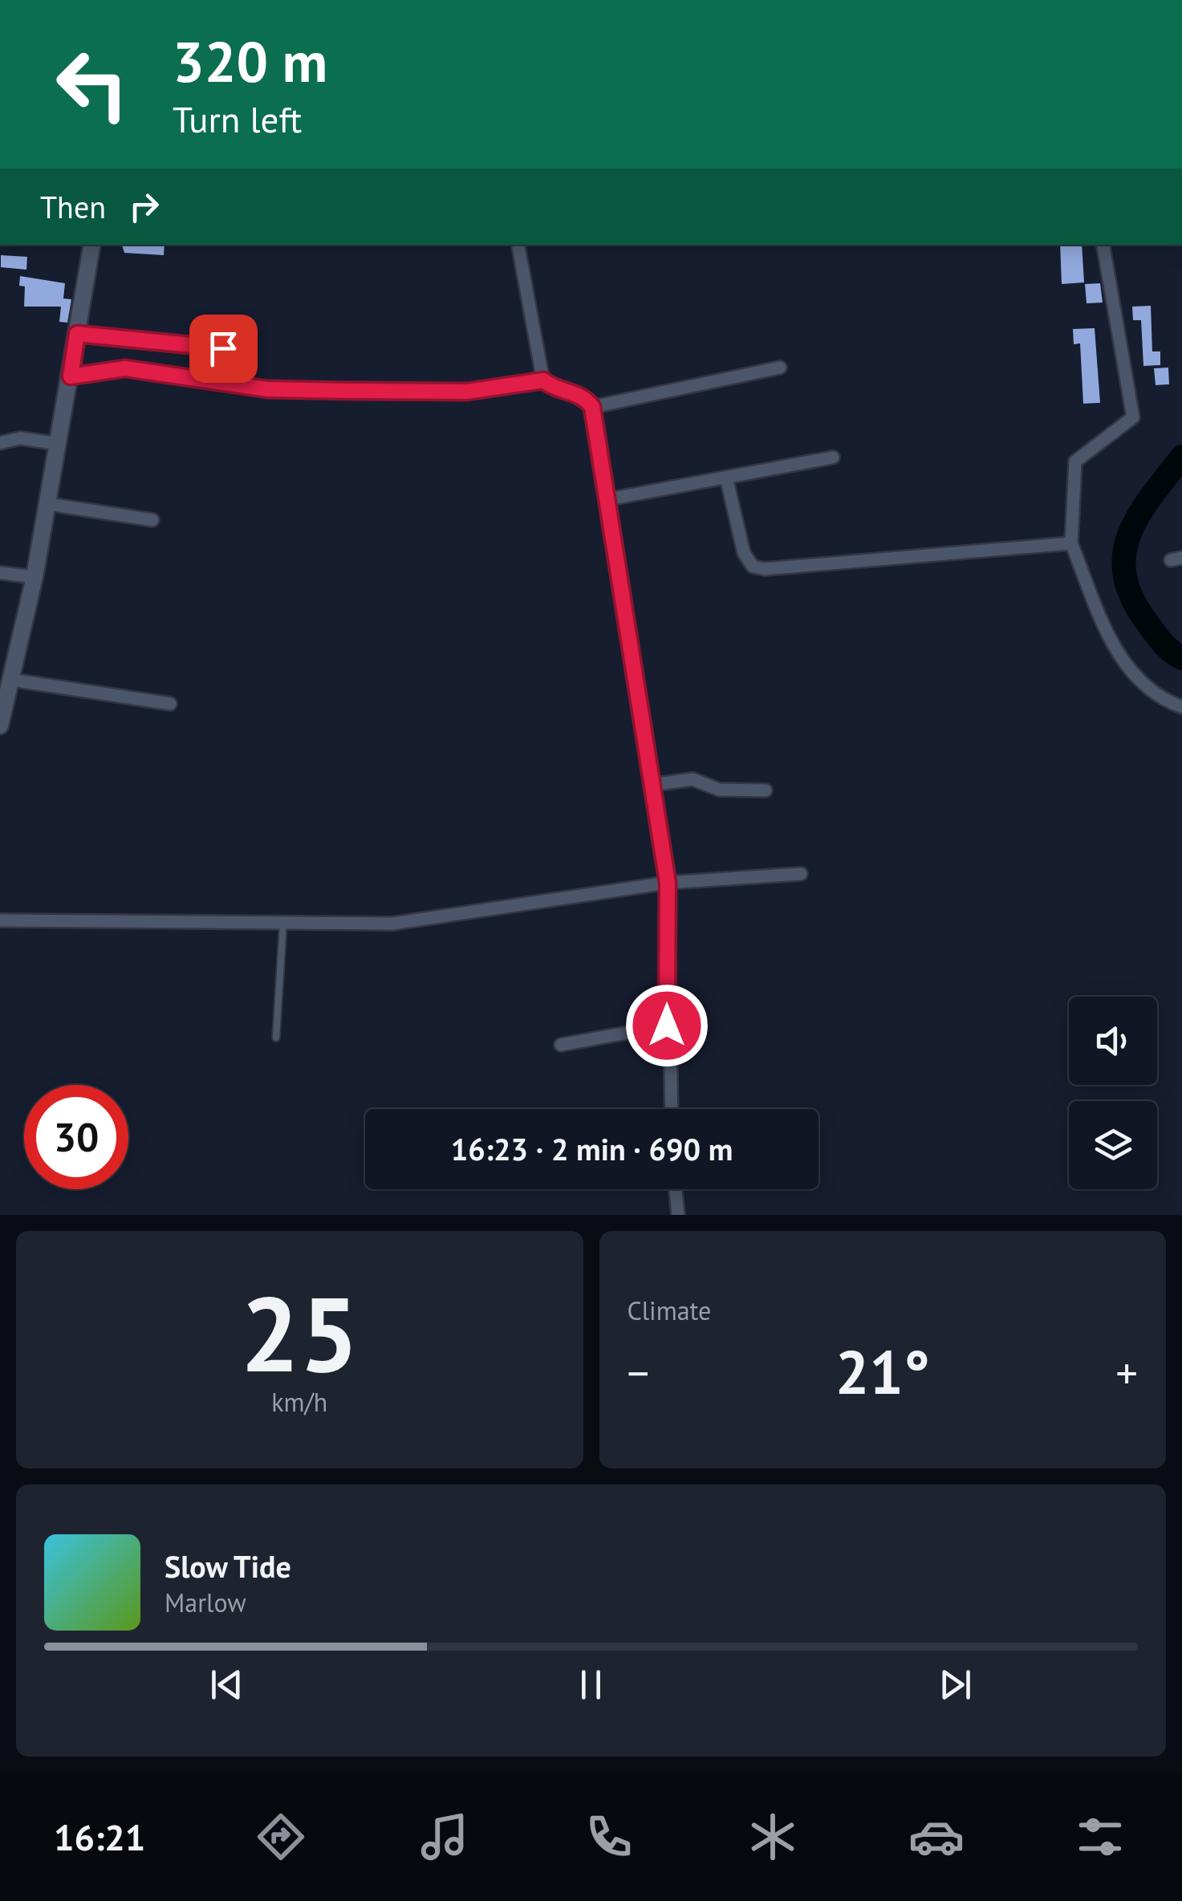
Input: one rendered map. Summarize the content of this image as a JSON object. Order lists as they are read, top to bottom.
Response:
{
  "page": {
    "turn": ["320 m", "Turn left"],
    "then": "Then",
    "limit": "30",
    "trip": "16:23 · 2 min · 690 m",
    "tile": [
      ["25", "km/h"],
      "Climate"
    ],
    "heat": ["−", "21°", "+"],
    "song": ["Slow Tide", "Marlow"],
    "tabs": "16:21"
  }
}
